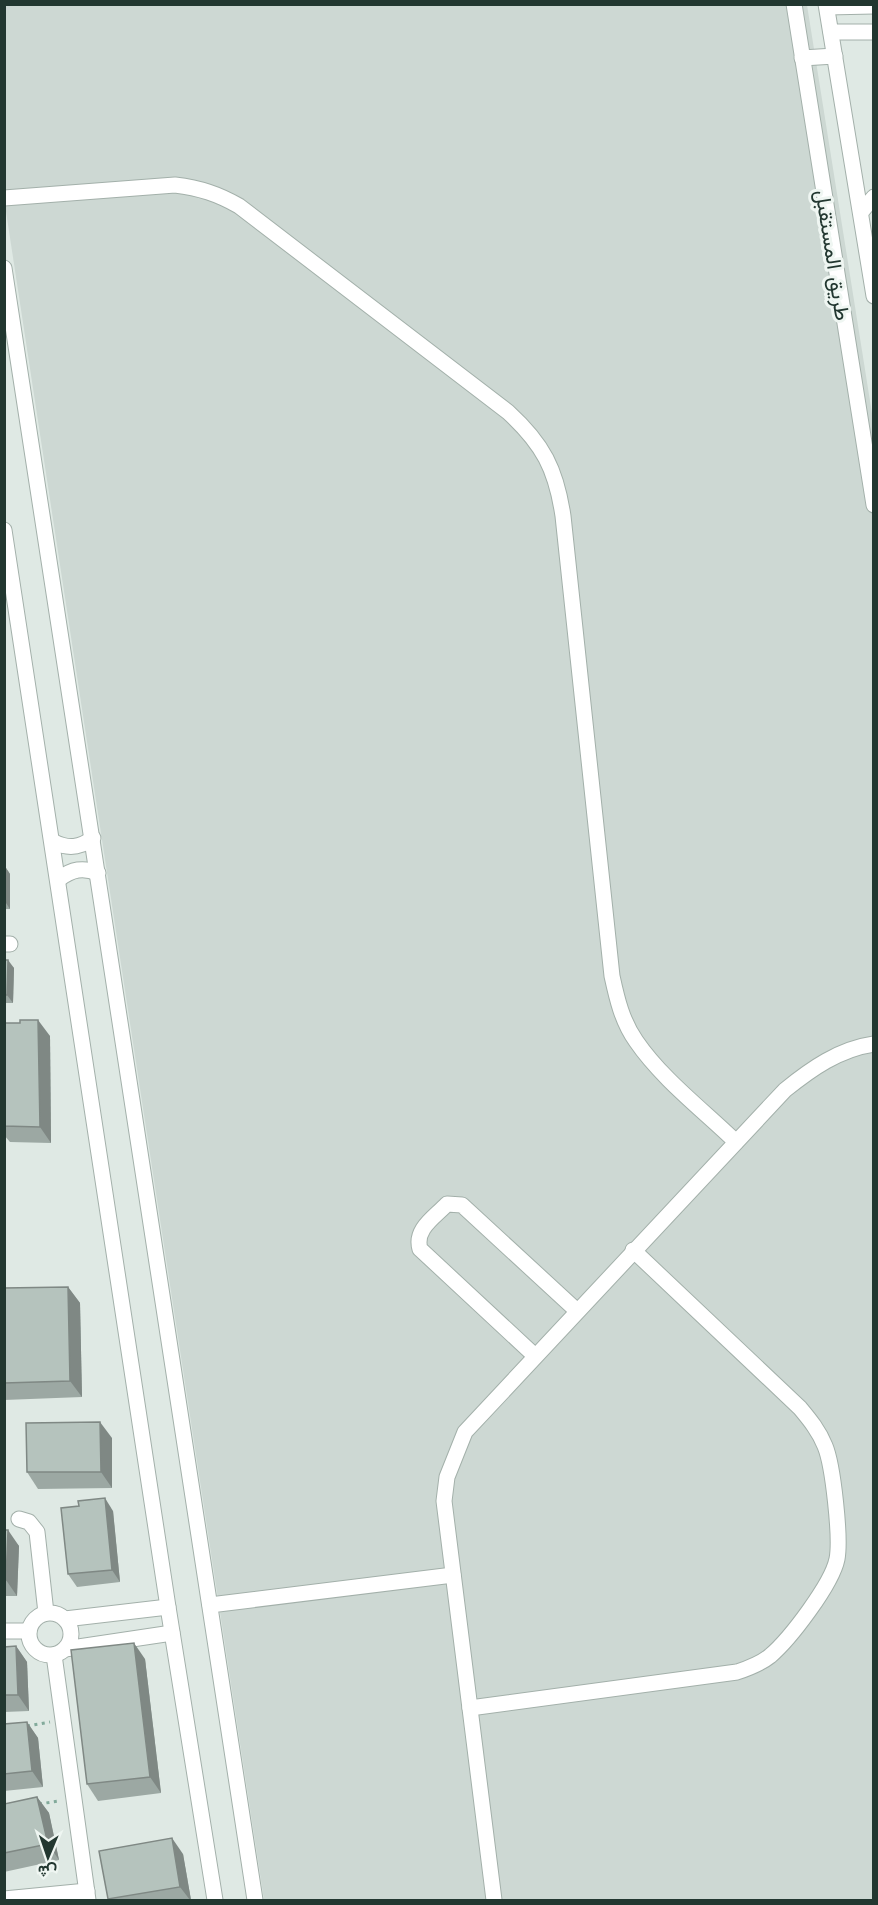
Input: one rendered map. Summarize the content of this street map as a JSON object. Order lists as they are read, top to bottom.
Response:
{
  "streets": {
    "street": ["طريق المستقبل"]
  },
  "north": "bottom"
}
